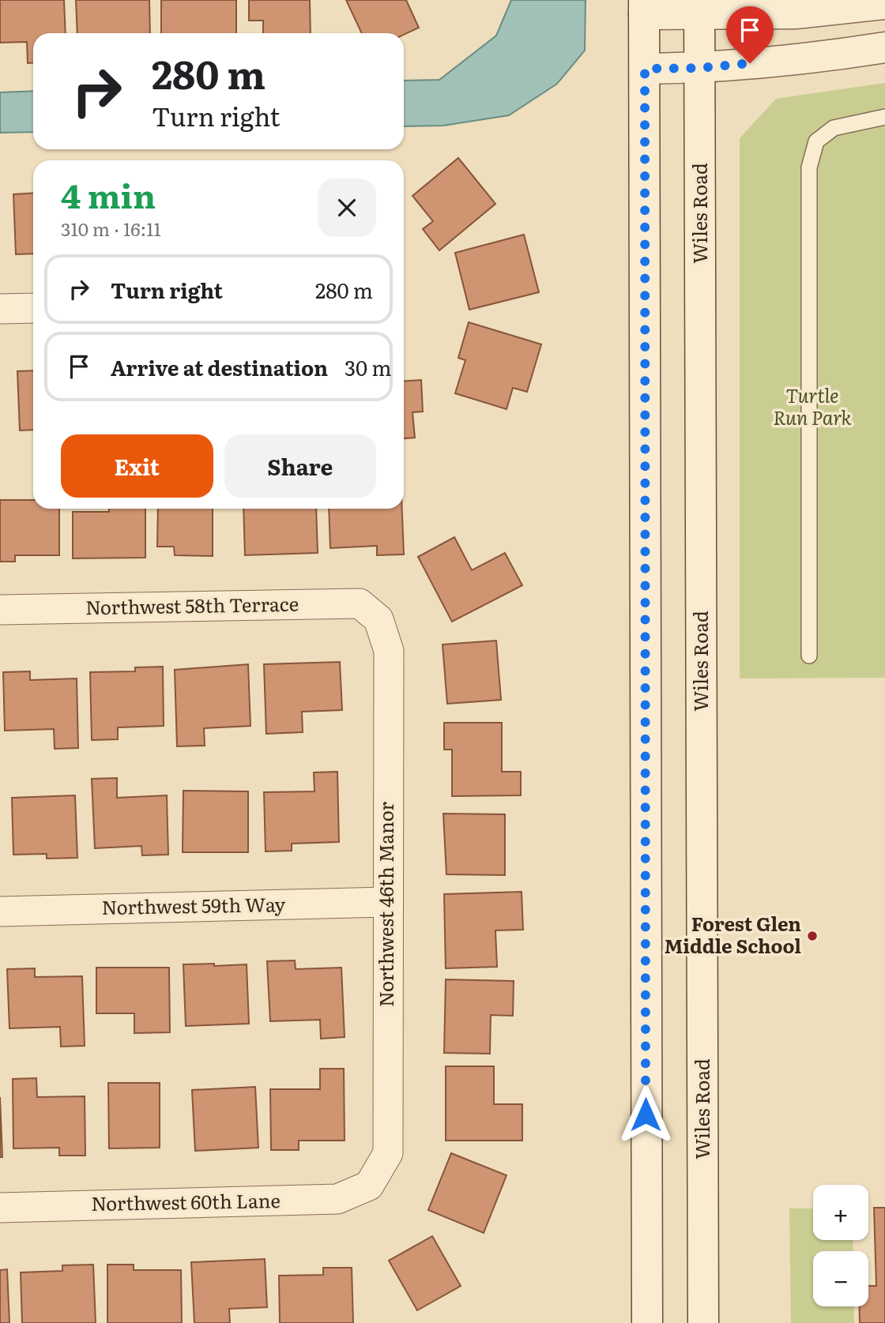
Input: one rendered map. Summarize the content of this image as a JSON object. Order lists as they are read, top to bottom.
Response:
{
  "streets": {
    "main road": ["Wiles Road"],
    "street": [
      "Northwest 58th Terrace",
      "Northwest 46th Manor",
      "Northwest 59th Way",
      "Northwest 60th Lane"
    ]
  },
  "crossings": [
    ["Northwest 58th Terrace", "Northwest 46th Manor"],
    ["Northwest 46th Manor", "Northwest 59th Way"],
    ["Northwest 46th Manor", "Northwest 60th Lane"]
  ],
  "parks": ["Turtle Run Park"],
  "places": ["Forest Glen Middle School"],
  "page": {
    "turn": ["280 m", "Turn right"],
    "heading": ["4 min", "310 m · 16:11"],
    "list": [
      {
        "name": "Turn right",
        "value": "280 m"
      },
      {
        "name": "Arrive at destination",
        "value": "30 m"
      }
    ],
    "buttons": ["Exit", "Share"],
    "map_buttons": ["+", "−"]
  }
}
